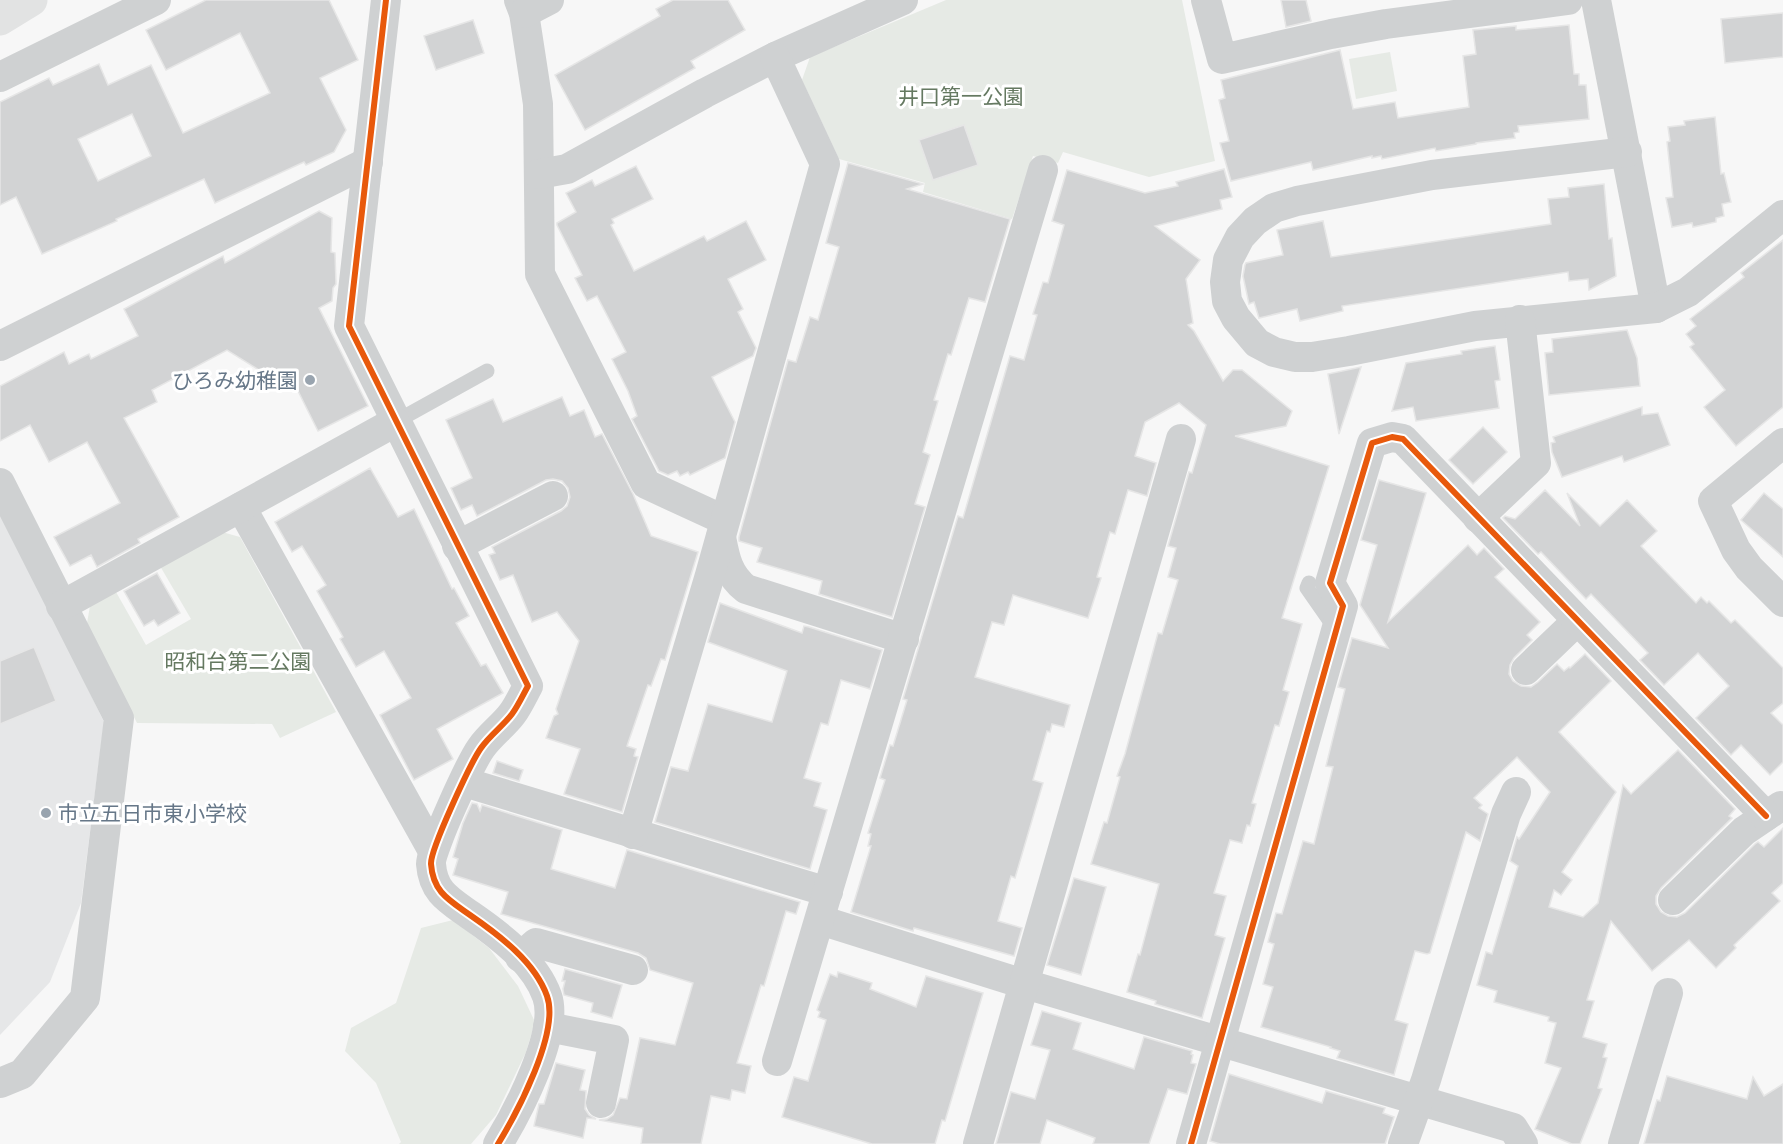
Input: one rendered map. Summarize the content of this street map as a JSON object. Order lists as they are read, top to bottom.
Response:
{
  "parks": ["井口第一公園", "昭和台第二公園"],
  "places": ["ひろみ幼稚園", "市立五日市東小学校"]
}
